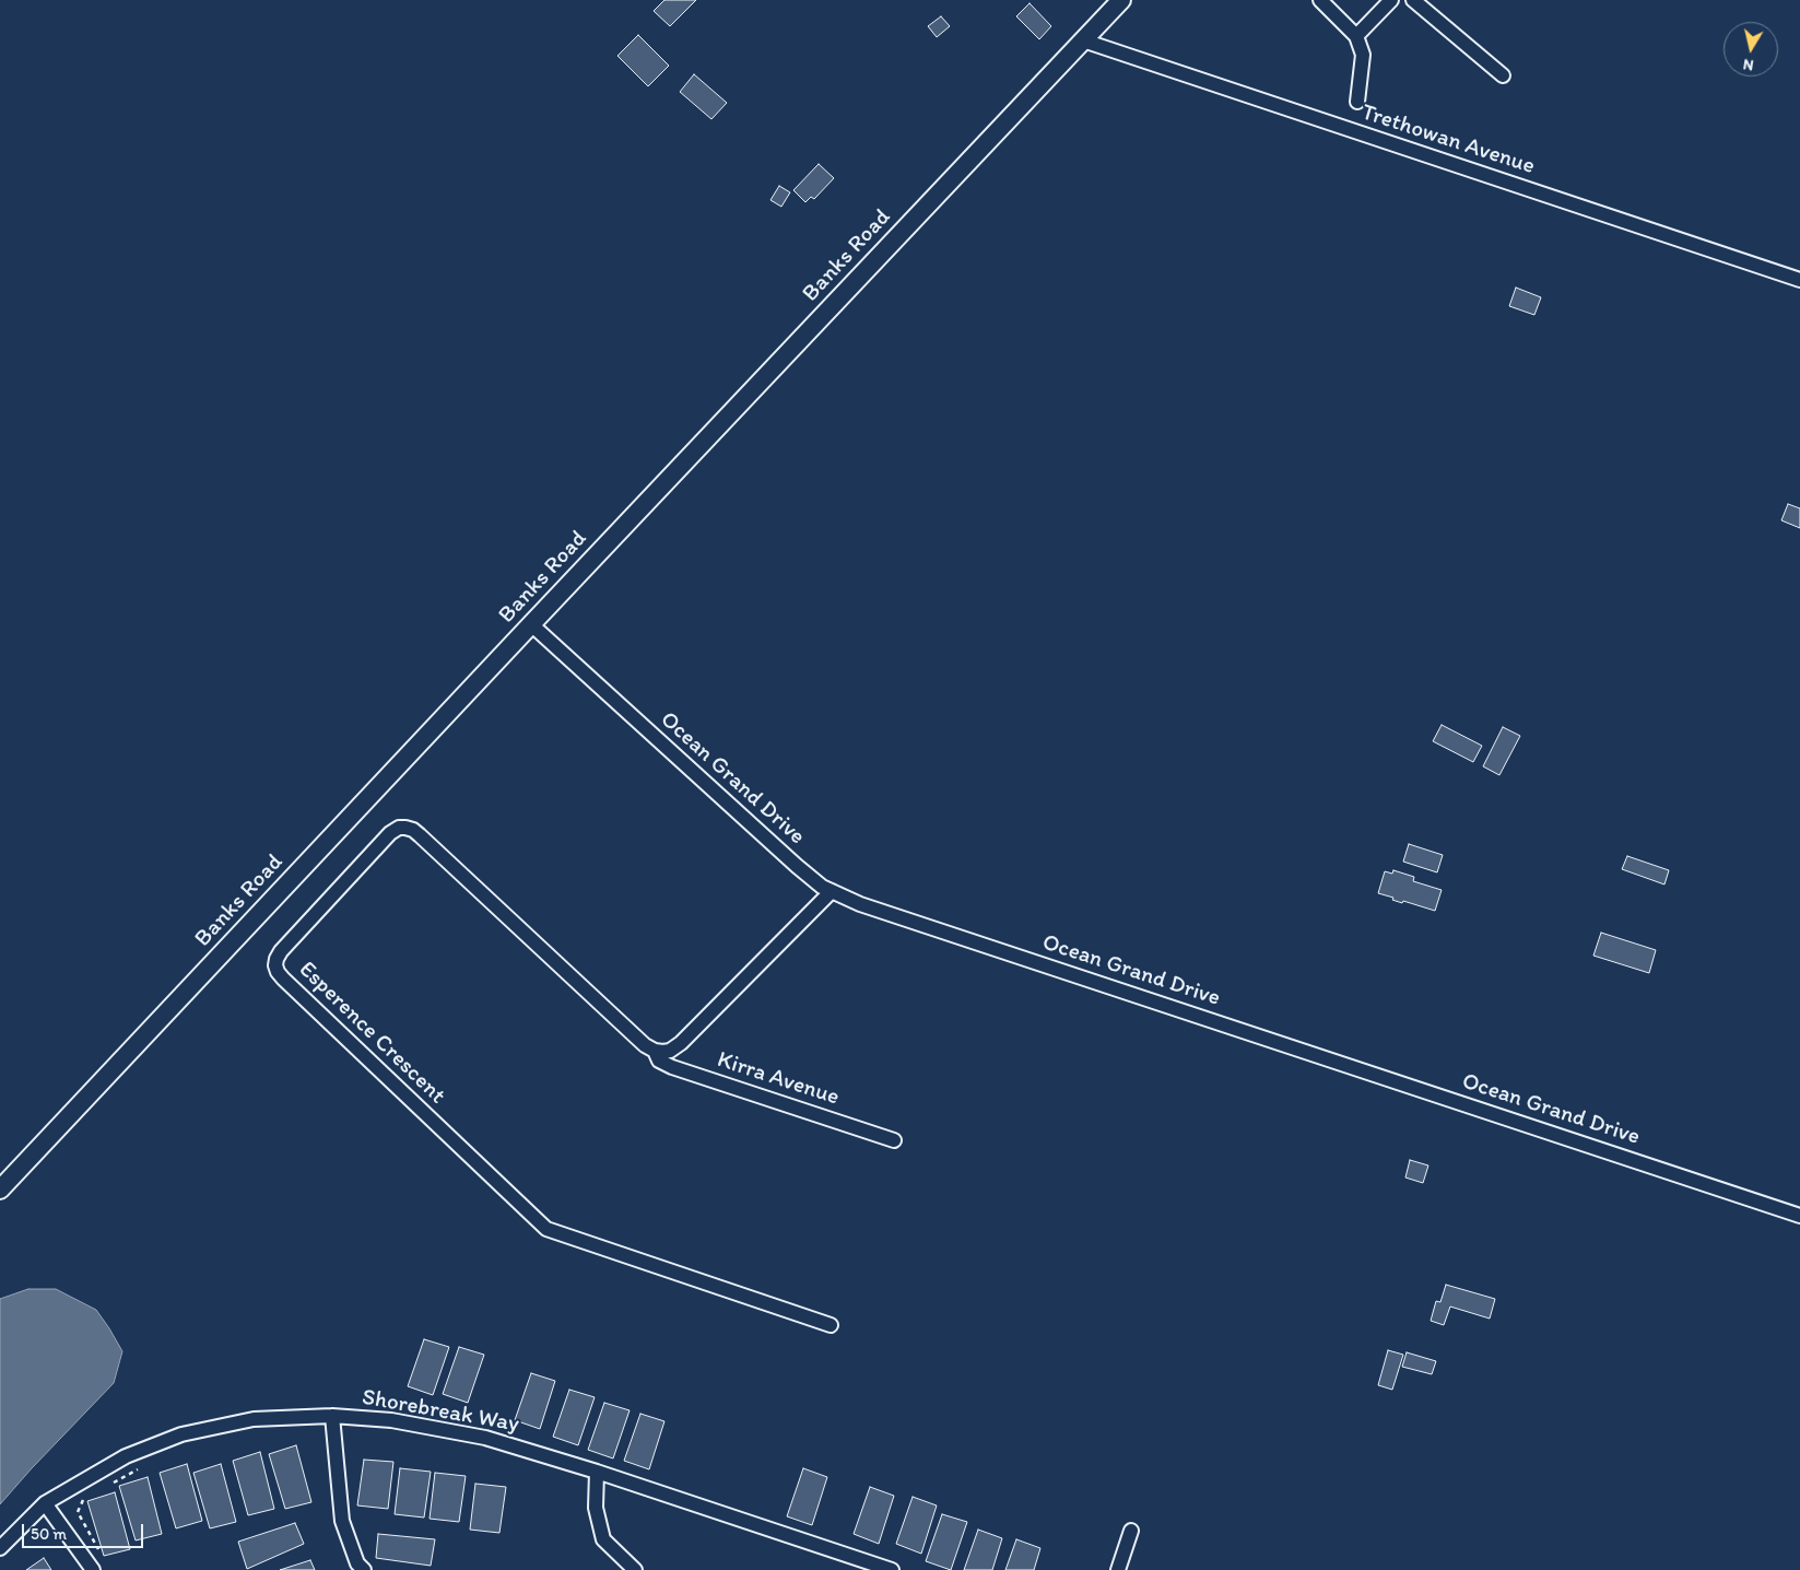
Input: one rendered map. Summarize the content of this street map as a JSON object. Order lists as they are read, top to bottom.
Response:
{
  "streets": {
    "street": [
      "Trethowan Avenue",
      "Banks Road",
      "Ocean Grand Drive",
      "Esperence Crescent",
      "Kirra Avenue",
      "Shorebreak Way"
    ]
  },
  "crossings": [
    ["Trethowan Avenue", "Banks Road"],
    ["Banks Road", "Ocean Grand Drive"],
    ["Esperence Crescent", "Kirra Avenue"]
  ],
  "scale_bar": "50 m",
  "north": "bottom"
}
